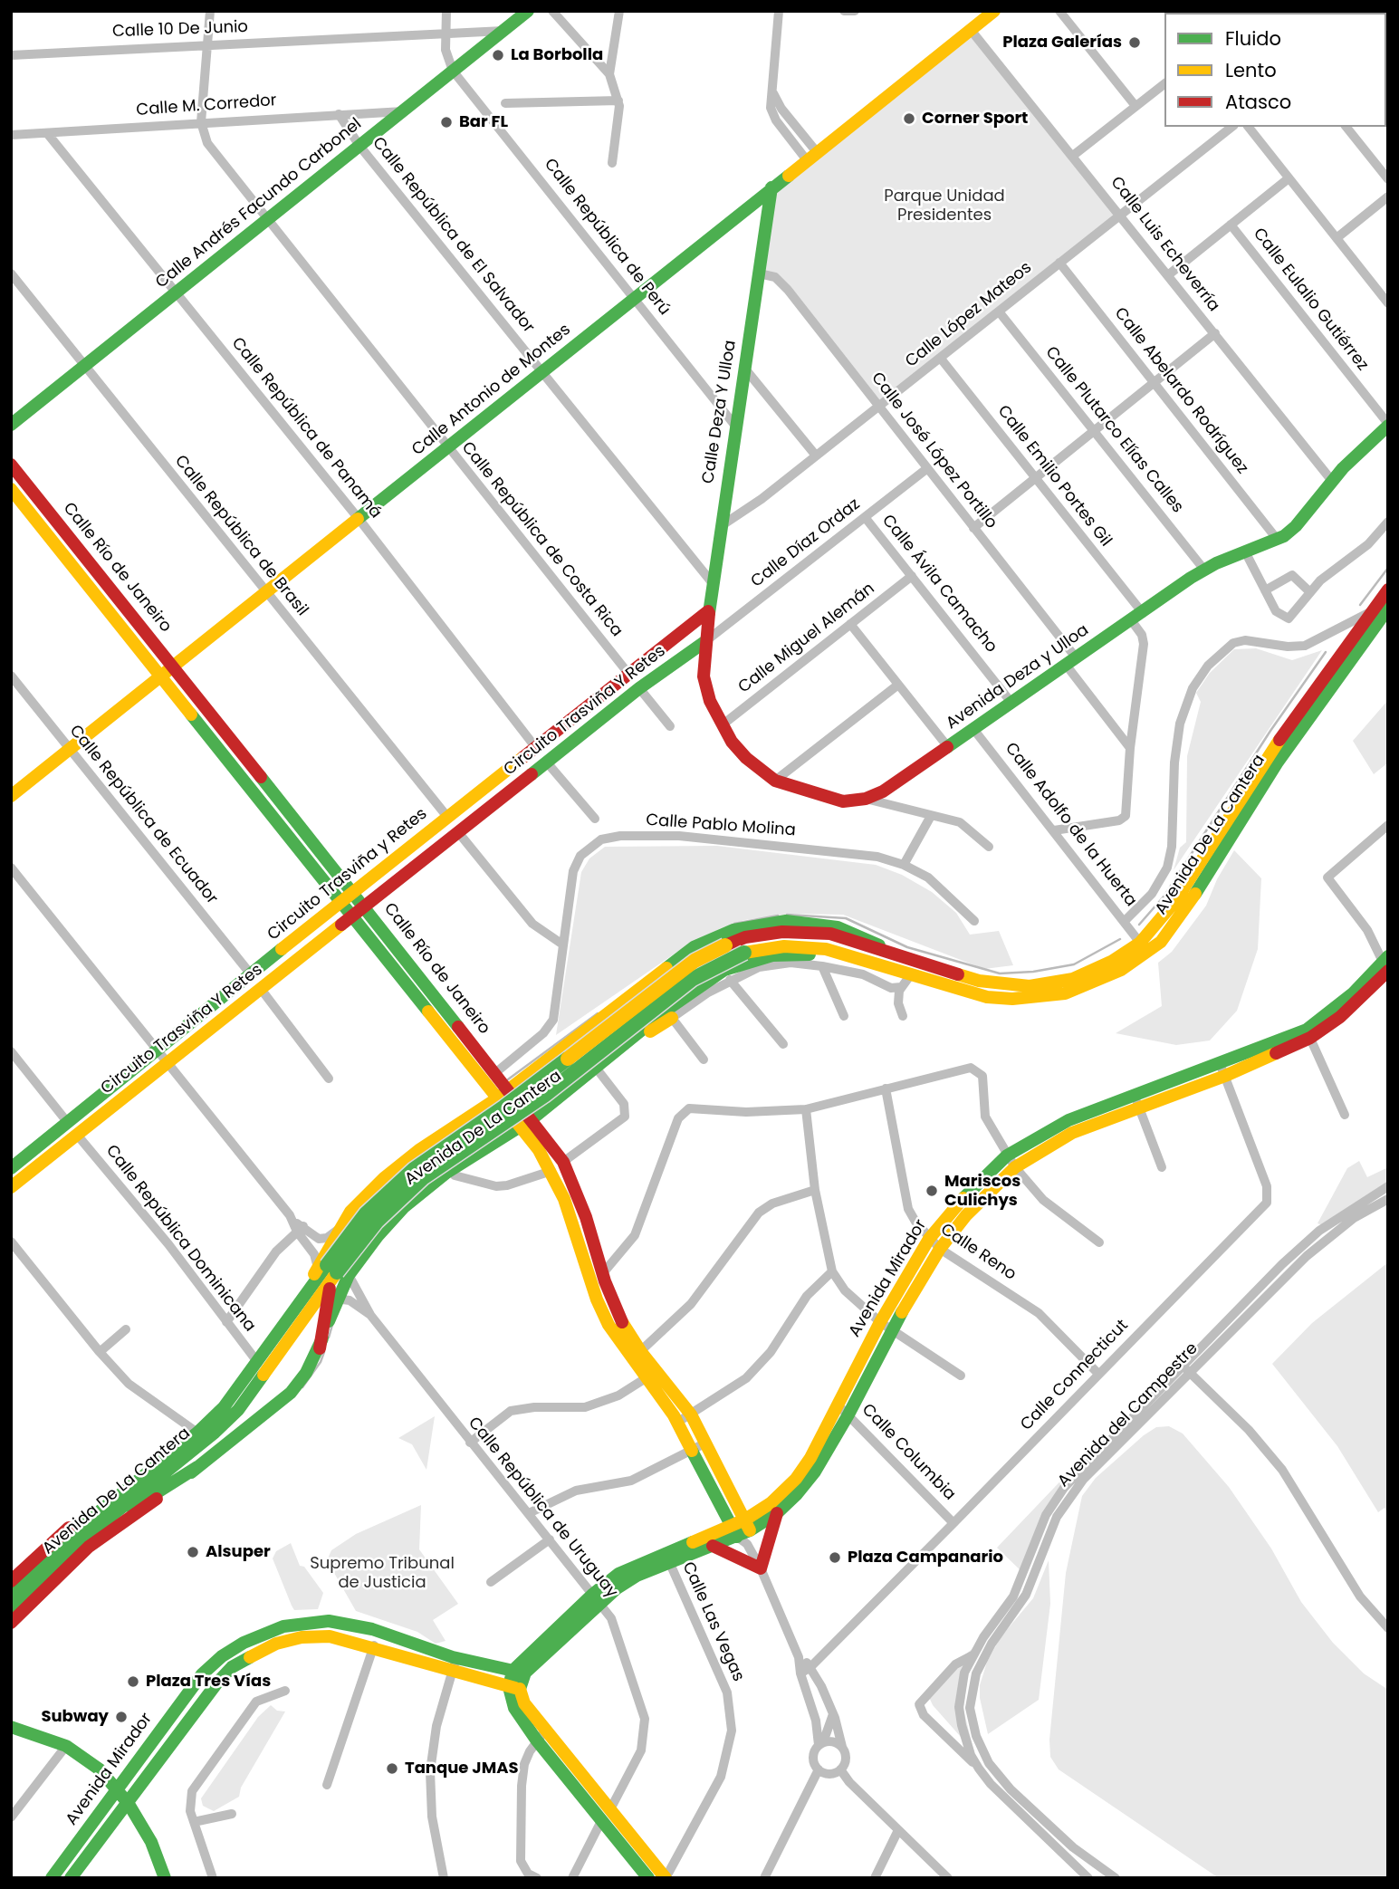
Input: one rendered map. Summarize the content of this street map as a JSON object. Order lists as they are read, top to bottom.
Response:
{
  "streets": {
    "main road": [
      "Calle Andrés Facundo Carbonel",
      "Calle Antonio de Montes",
      "Calle Deza Y Ulloa",
      "Calle Río de Janeiro",
      "Avenida Deza y Ulloa",
      "Circuito Trasviña Y Retes",
      "Avenida De La Cantera",
      "Circuito Trasviña y Retes",
      "Avenida Mirador"
    ],
    "street": [
      "Calle 10 De Junio",
      "Calle M. Corredor",
      "Calle República de El Salvador",
      "Calle República de Perú",
      "Calle Luis Echeverría",
      "Calle Eulalio Gutiérrez",
      "Calle López Mateos",
      "Calle Abelardo Rodríguez",
      "Calle República de Panamá",
      "Calle Plutarco Elías Calles",
      "Calle José López Portillo",
      "Calle Emilio Portes Gil",
      "Calle República de Brasil",
      "Calle República de Costa Rica",
      "Calle Díaz Ordaz",
      "Calle Ávila Camacho",
      "Calle Miguel Alemán",
      "Calle República de Ecuador",
      "Calle Adolfo de la Huerta",
      "Calle Pablo Molina",
      "Calle República Dominicana",
      "Calle Reno",
      "Calle Connecticut",
      "Avenida del Campestre",
      "Calle Columbia",
      "Calle República de Uruguay",
      "Calle Las Vegas"
    ]
  },
  "crossings": [
    ["Calle 10 De Junio", "Calle Andrés Facundo Carbonel"],
    ["Calle M. Corredor", "Calle Andrés Facundo Carbonel"],
    ["Calle M. Corredor", "Calle República de El Salvador"],
    ["Calle M. Corredor", "Calle República de Panamá"],
    ["Calle M. Corredor", "Calle República de Costa Rica"],
    ["Calle Andrés Facundo Carbonel", "Calle República de El Salvador"],
    ["Calle Andrés Facundo Carbonel", "Calle República de Perú"],
    ["Calle Andrés Facundo Carbonel", "Calle República de Panamá"],
    ["Calle Andrés Facundo Carbonel", "Calle República de Brasil"],
    ["Calle Andrés Facundo Carbonel", "Calle República de Costa Rica"],
    ["Calle República de El Salvador", "Calle Antonio de Montes"],
    ["Calle República de El Salvador", "Calle Deza Y Ulloa"],
    ["Calle República de Perú", "Calle Antonio de Montes"],
    ["Calle República de Perú", "Calle Deza Y Ulloa"],
    ["Calle Luis Echeverría", "Calle López Mateos"],
    ["Calle Luis Echeverría", "Calle Antonio de Montes"],
    ["Calle Luis Echeverría", "Avenida Deza y Ulloa"],
    ["Calle Eulalio Gutiérrez", "Avenida Deza y Ulloa"],
    ["Calle López Mateos", "Calle Abelardo Rodríguez"],
    ["Calle López Mateos", "Calle Deza Y Ulloa"],
    ["Calle López Mateos", "Calle Plutarco Elías Calles"],
    ["Calle López Mateos", "Calle José López Portillo"],
    ["Calle López Mateos", "Calle Emilio Portes Gil"],
    ["Calle Antonio de Montes", "Calle Deza Y Ulloa"],
    ["Calle Antonio de Montes", "Calle República de Panamá"],
    ["Calle Antonio de Montes", "Calle República de Brasil"],
    ["Calle Antonio de Montes", "Calle República de Costa Rica"],
    ["Calle Antonio de Montes", "Calle Río de Janeiro"],
    ["Calle Antonio de Montes", "Calle República de Ecuador"],
    ["Calle Abelardo Rodríguez", "Avenida Deza y Ulloa"],
    ["Calle Deza Y Ulloa", "Calle José López Portillo"],
    ["Calle Deza Y Ulloa", "Calle Díaz Ordaz"],
    ["Calle Deza Y Ulloa", "Avenida Deza y Ulloa"],
    ["Calle Deza Y Ulloa", "Circuito Trasviña Y Retes"],
    ["Calle Deza Y Ulloa", "Circuito Trasviña y Retes"],
    ["Calle República de Panamá", "Circuito Trasviña y Retes"],
    ["Calle Plutarco Elías Calles", "Avenida Deza y Ulloa"],
    ["Calle José López Portillo", "Calle Díaz Ordaz"],
    ["Calle José López Portillo", "Avenida Deza y Ulloa"],
    ["Calle Emilio Portes Gil", "Avenida Deza y Ulloa"],
    ["Calle Emilio Portes Gil", "Calle Adolfo de la Huerta"],
    ["Calle República de Brasil", "Circuito Trasviña y Retes"],
    ["Calle República de Costa Rica", "Circuito Trasviña y Retes"],
    ["Calle Díaz Ordaz", "Calle Ávila Camacho"],
    ["Calle Díaz Ordaz", "Avenida Deza y Ulloa"],
    ["Calle Díaz Ordaz", "Circuito Trasviña Y Retes"],
    ["Calle Río de Janeiro", "Circuito Trasviña Y Retes"],
    ["Calle Río de Janeiro", "Calle Pablo Molina"],
    ["Calle Río de Janeiro", "Avenida De La Cantera"],
    ["Calle Río de Janeiro", "Circuito Trasviña y Retes"],
    ["Calle Río de Janeiro", "Avenida Mirador"],
    ["Calle Río de Janeiro", "Calle Connecticut"],
    ["Calle Ávila Camacho", "Calle Miguel Alemán"],
    ["Calle Ávila Camacho", "Avenida Deza y Ulloa"],
    ["Calle Miguel Alemán", "Avenida Deza y Ulloa"],
    ["Avenida Deza y Ulloa", "Circuito Trasviña Y Retes"],
    ["Avenida Deza y Ulloa", "Calle Adolfo de la Huerta"],
    ["Circuito Trasviña Y Retes", "Calle República Dominicana"],
    ["Calle República de Ecuador", "Circuito Trasviña y Retes"],
    ["Calle Adolfo de la Huerta", "Avenida De La Cantera"],
    ["Avenida De La Cantera", "Calle República Dominicana"],
    ["Calle Reno", "Avenida Mirador"],
    ["Calle Reno", "Calle Connecticut"],
    ["Avenida Mirador", "Calle Connecticut"],
    ["Avenida Mirador", "Calle Columbia"],
    ["Avenida Mirador", "Calle República de Uruguay"],
    ["Avenida Mirador", "Calle Las Vegas"],
    ["Calle Connecticut", "Calle Columbia"]
  ],
  "parks": ["Parque Unidad Presidentes", "Supremo Tribunal de Justicia"],
  "places": [
    "Plaza Galerías",
    "La Borbolla",
    "Corner Sport",
    "Bar FL",
    "Mariscos Culichys",
    "Alsuper",
    "Plaza Campanario",
    "Plaza Tres Vías",
    "Subway",
    "Tanque JMAS"
  ],
  "legend": ["Fluido", "Lento", "Atasco"]
}
